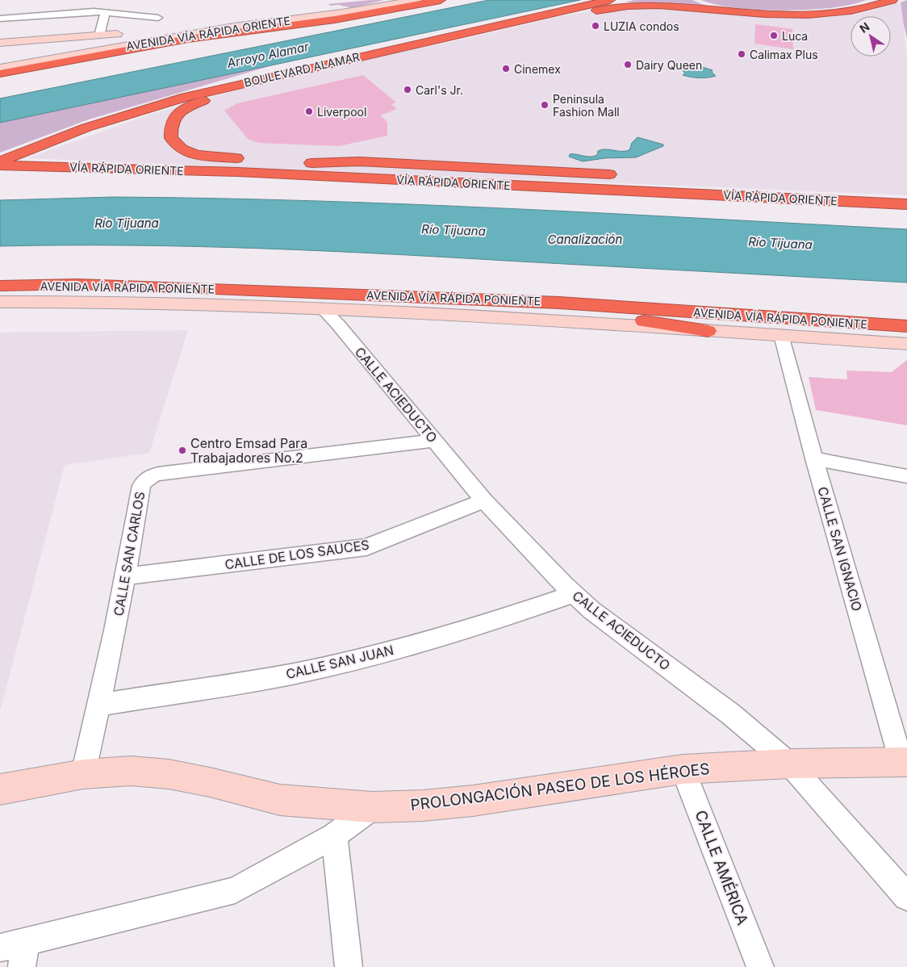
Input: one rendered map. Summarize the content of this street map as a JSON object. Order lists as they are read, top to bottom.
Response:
{
  "streets": {
    "highway": ["BOULEVARD ALAMAR", "VÍA RÁPIDA ORIENTE", "AVENIDA VÍA RÁPIDA PONIENTE"],
    "main road": ["AVENIDA VÍA RÁPIDA ORIENTE", "PROLONGACIÓN PASEO DE LOS HÉROES"],
    "street": [
      "CALLE ACIEDUCTO",
      "CALLE SAN IGNACIO",
      "CALLE SAN CARLOS",
      "CALLE DE LOS SAUCES",
      "CALLE SAN JUAN",
      "CALLE AMÉRICA"
    ]
  },
  "crossings": [
    ["AVENIDA VÍA RÁPIDA PONIENTE", "CALLE ACIEDUCTO"],
    ["AVENIDA VÍA RÁPIDA PONIENTE", "CALLE SAN IGNACIO"],
    ["CALLE ACIEDUCTO", "CALLE SAN CARLOS"],
    ["CALLE ACIEDUCTO", "CALLE DE LOS SAUCES"],
    ["CALLE ACIEDUCTO", "CALLE SAN JUAN"],
    ["CALLE ACIEDUCTO", "PROLONGACIÓN PASEO DE LOS HÉROES"],
    ["CALLE SAN IGNACIO", "PROLONGACIÓN PASEO DE LOS HÉROES"],
    ["CALLE SAN CARLOS", "CALLE DE LOS SAUCES"],
    ["CALLE SAN CARLOS", "CALLE SAN JUAN"],
    ["CALLE SAN CARLOS", "PROLONGACIÓN PASEO DE LOS HÉROES"],
    ["PROLONGACIÓN PASEO DE LOS HÉROES", "CALLE AMÉRICA"]
  ],
  "water": ["Arroyo Alamar", "Río Tijuana", "Canalización"],
  "places": [
    "LUZIA condos",
    "Luca",
    "Calimax Plus",
    "Dairy Queen",
    "Cinemex",
    "Carl's Jr.",
    "Peninsula Fashion Mall",
    "Liverpool",
    "Centro Emsad Para Trabajadores No.2"
  ],
  "north": "top left"
}
